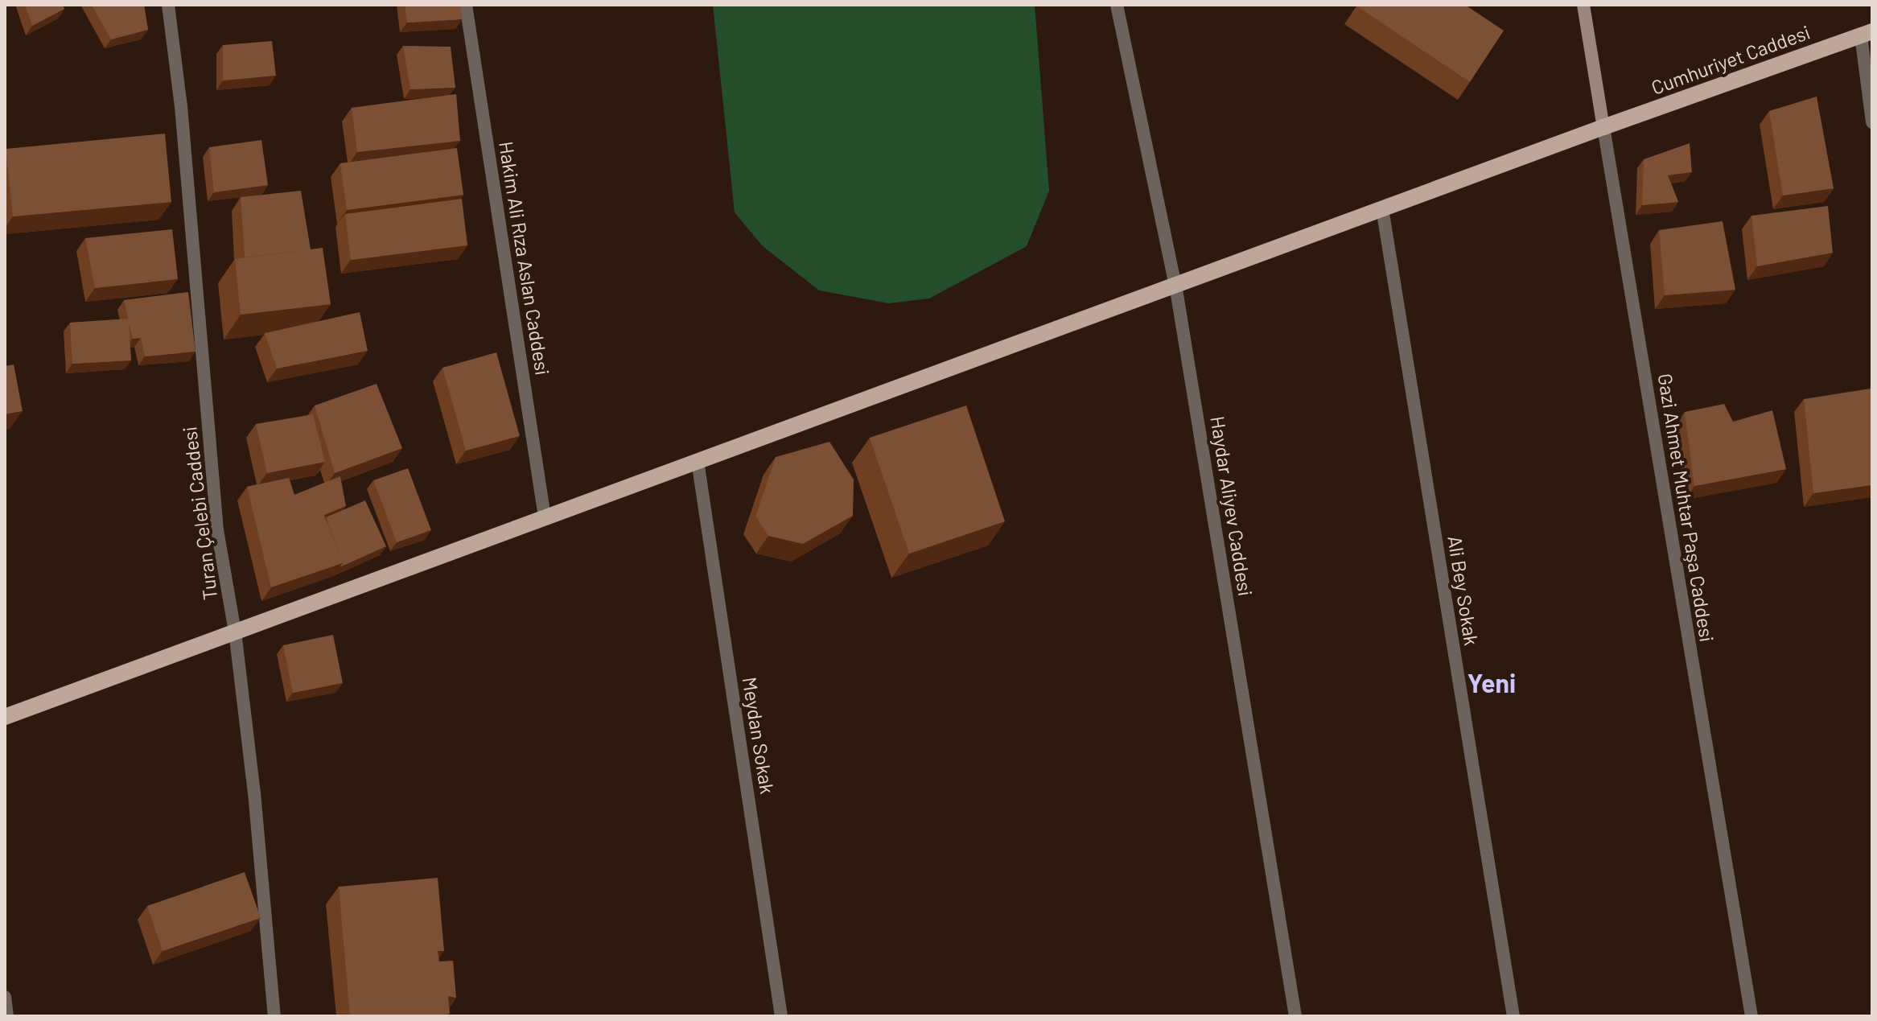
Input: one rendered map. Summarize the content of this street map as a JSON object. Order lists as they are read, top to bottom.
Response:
{
  "streets": {
    "main road": ["Cumhuriyet Caddesi", "Gazi Ahmet Muhtar Paşa Caddesi"],
    "street": [
      "Hakim Ali Rıza Aslan Caddesi",
      "Haydar Aliyev Caddesi",
      "Turan Çelebi Caddesi",
      "Ali Bey Sokak",
      "Meydan Sokak"
    ]
  },
  "crossings": [
    ["Cumhuriyet Caddesi", "Hakim Ali Rıza Aslan Caddesi"],
    ["Cumhuriyet Caddesi", "Haydar Aliyev Caddesi"],
    ["Cumhuriyet Caddesi", "Gazi Ahmet Muhtar Paşa Caddesi"],
    ["Cumhuriyet Caddesi", "Turan Çelebi Caddesi"],
    ["Cumhuriyet Caddesi", "Ali Bey Sokak"],
    ["Cumhuriyet Caddesi", "Meydan Sokak"]
  ],
  "districts": ["Yeni"]
}
